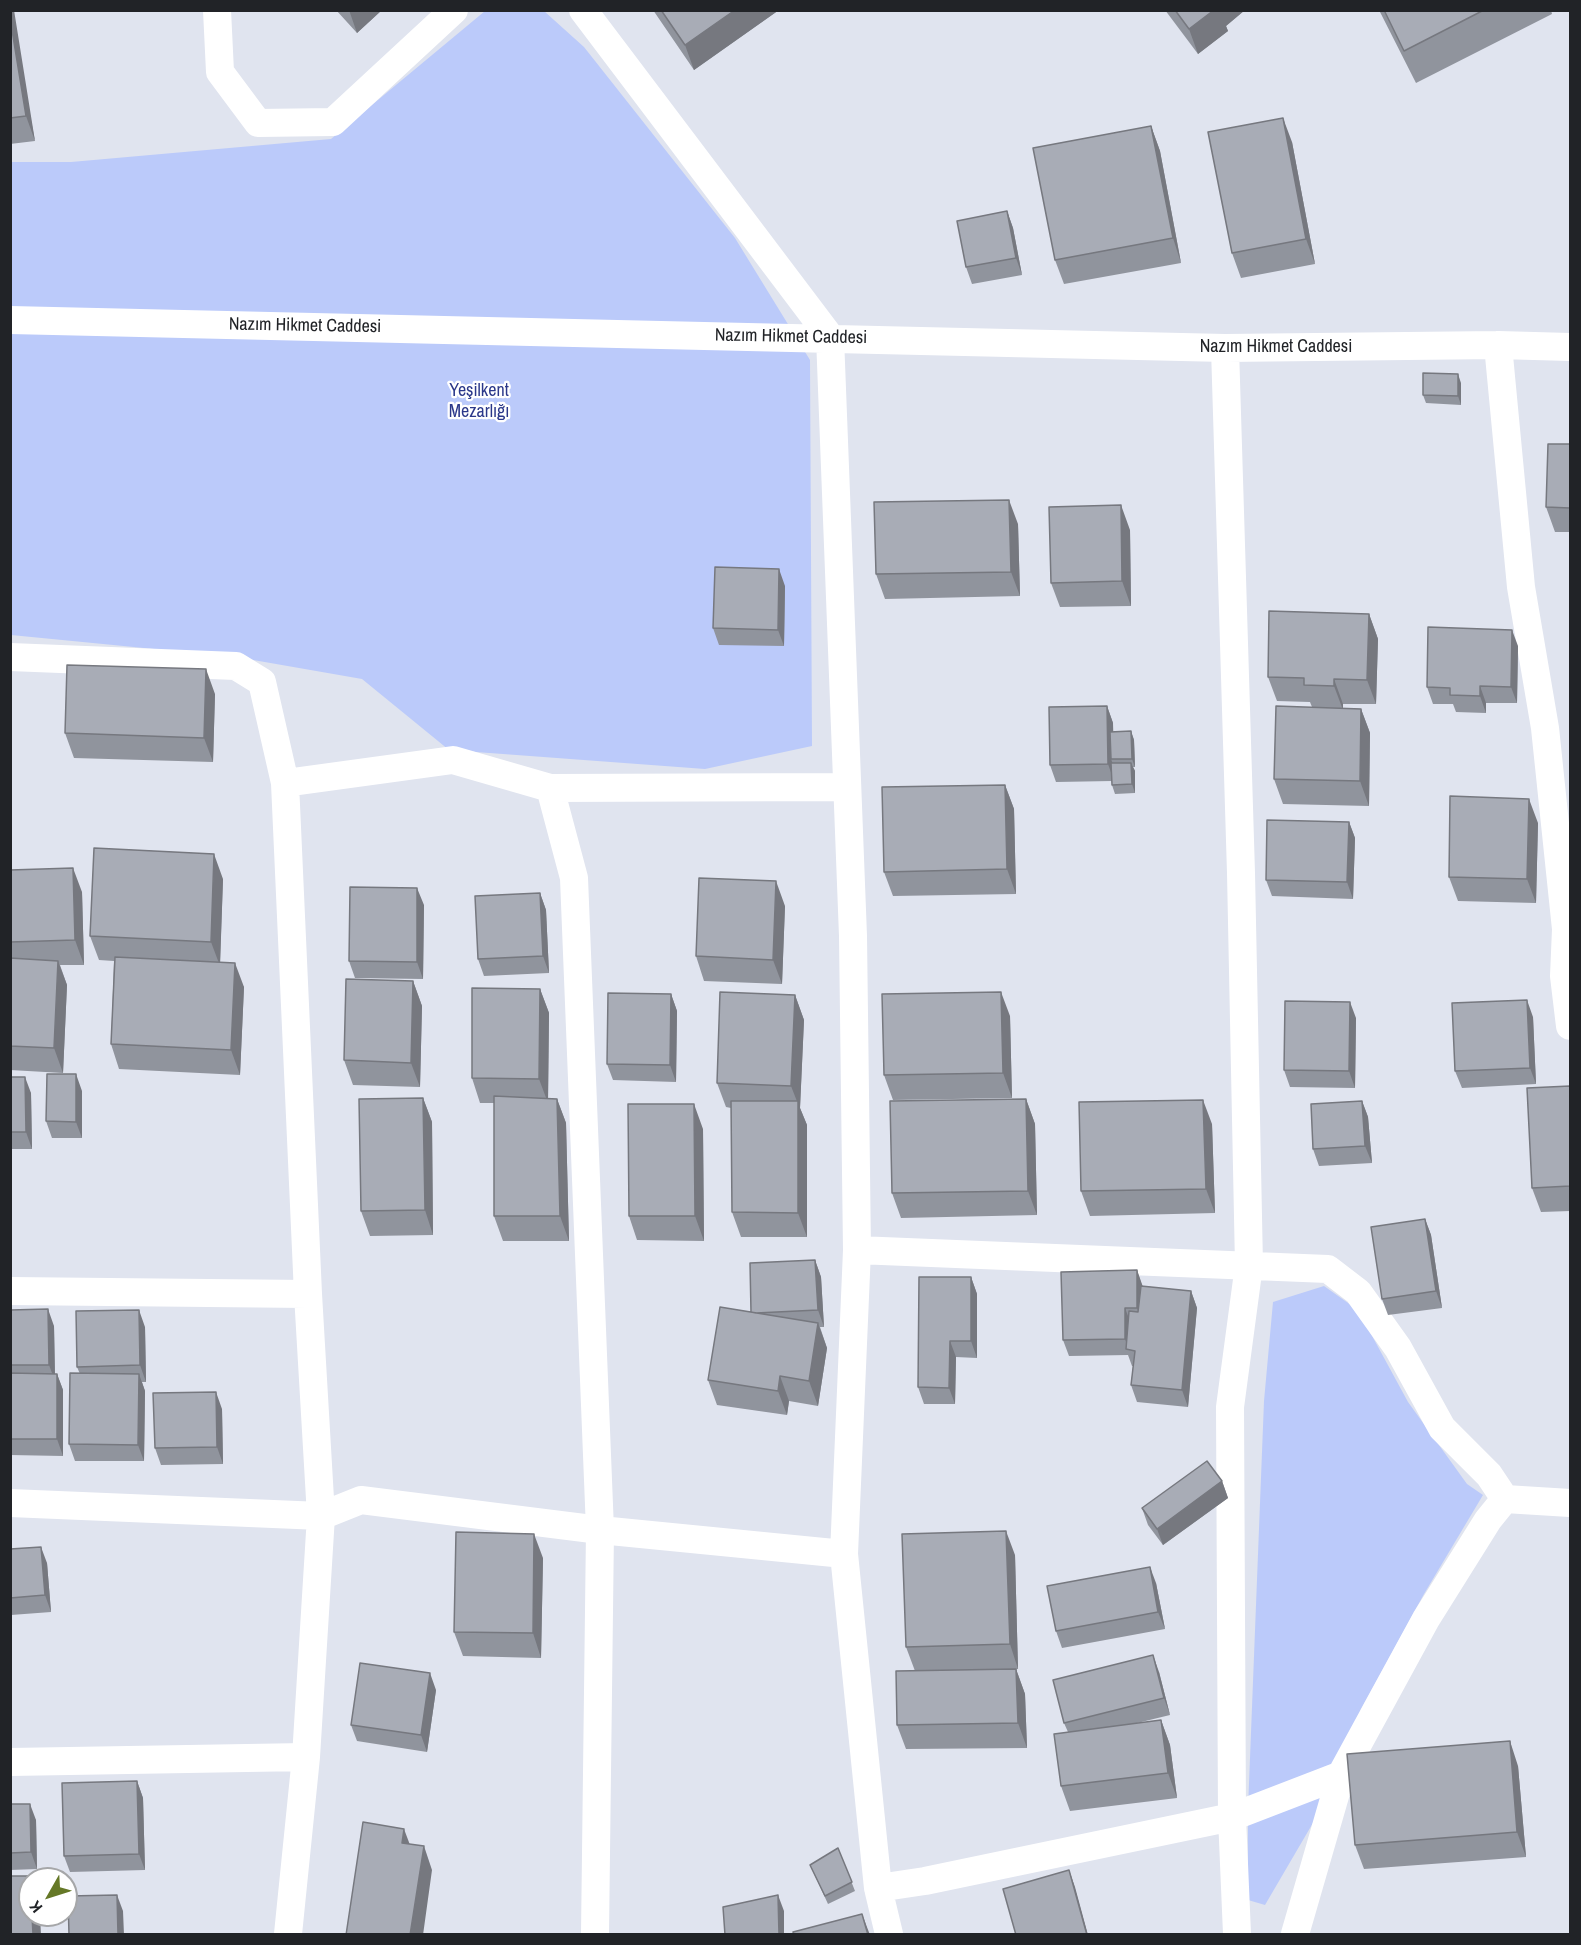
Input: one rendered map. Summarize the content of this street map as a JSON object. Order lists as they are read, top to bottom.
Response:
{
  "streets": {
    "street": ["Nazım Hikmet Caddesi"]
  },
  "parks": ["Yeşilkent Mezarlığı"],
  "north": "bottom left"
}
